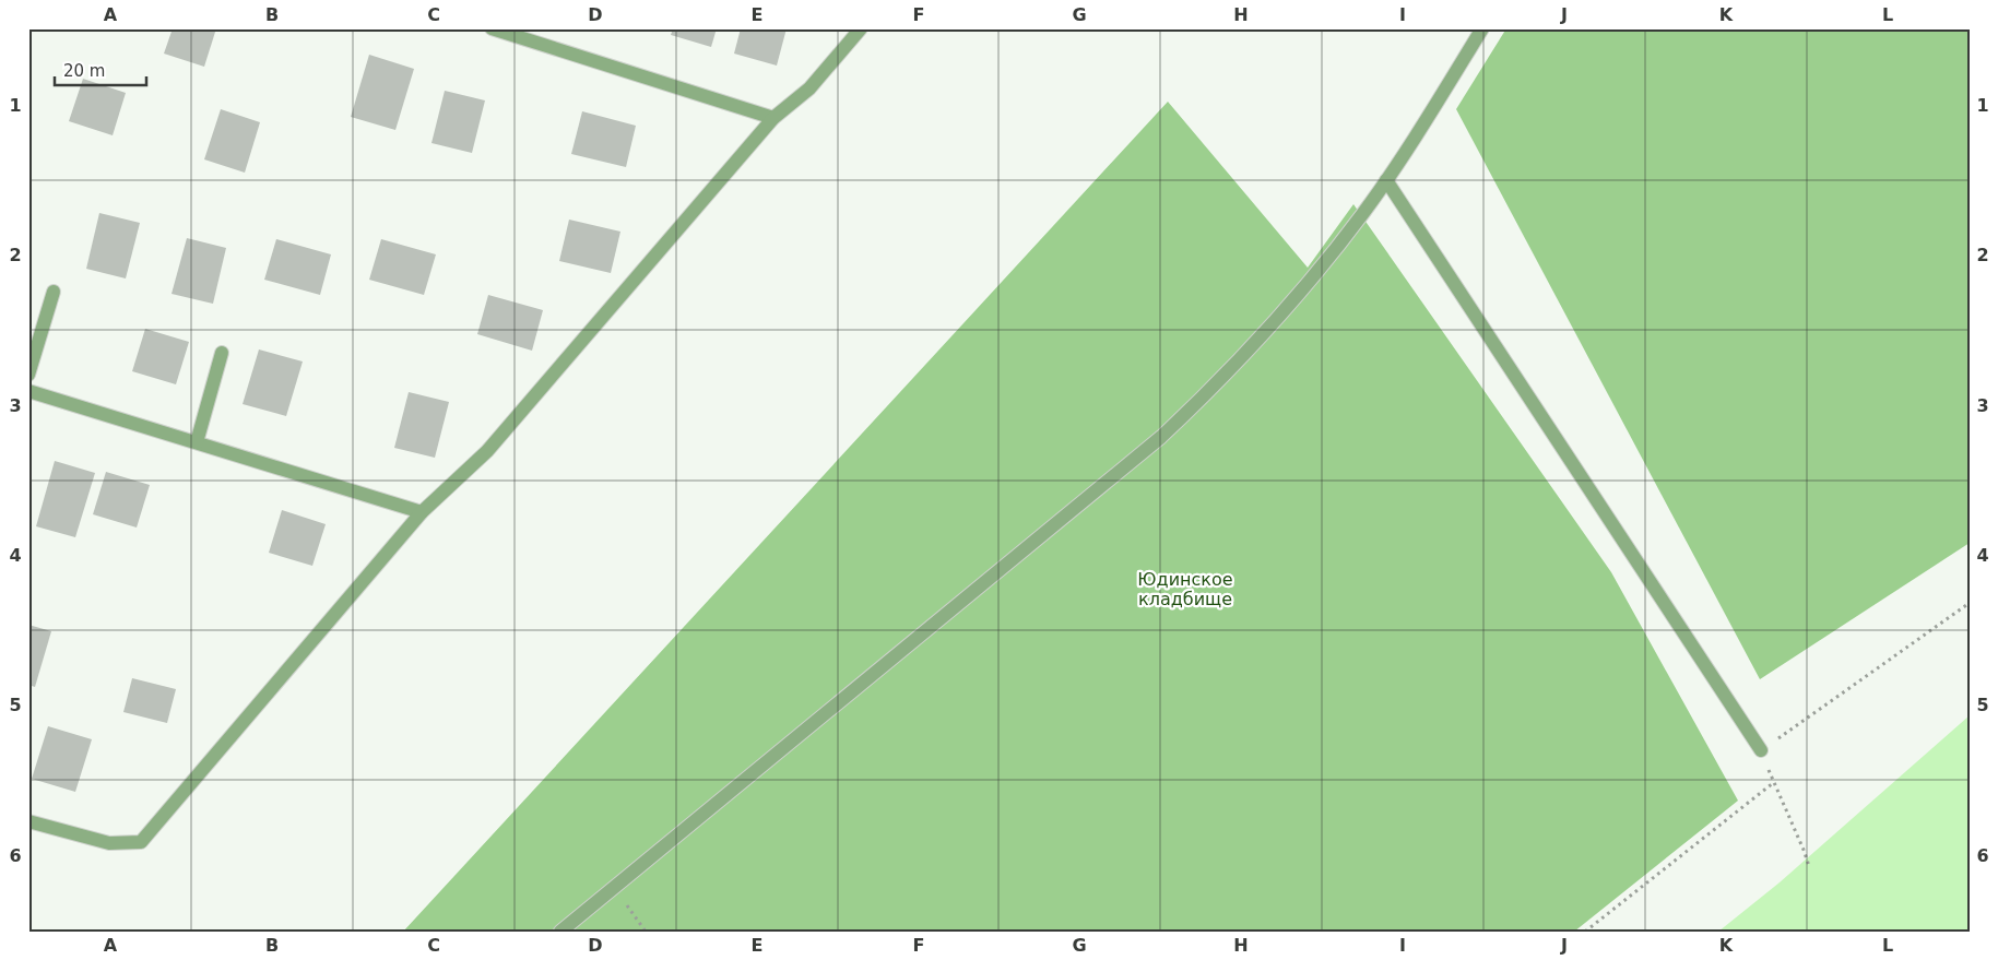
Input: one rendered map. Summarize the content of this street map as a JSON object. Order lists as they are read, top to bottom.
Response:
{
  "parks": ["Юдинское кладбище"],
  "scale_bar": "20 m",
  "grid": {
    "columns": [
      "A",
      "B",
      "C",
      "D",
      "E",
      "F",
      "G",
      "H",
      "I",
      "J",
      "K",
      "L"
    ],
    "rows": [
      "1",
      "2",
      "3",
      "4",
      "5",
      "6"
    ]
  }
}
